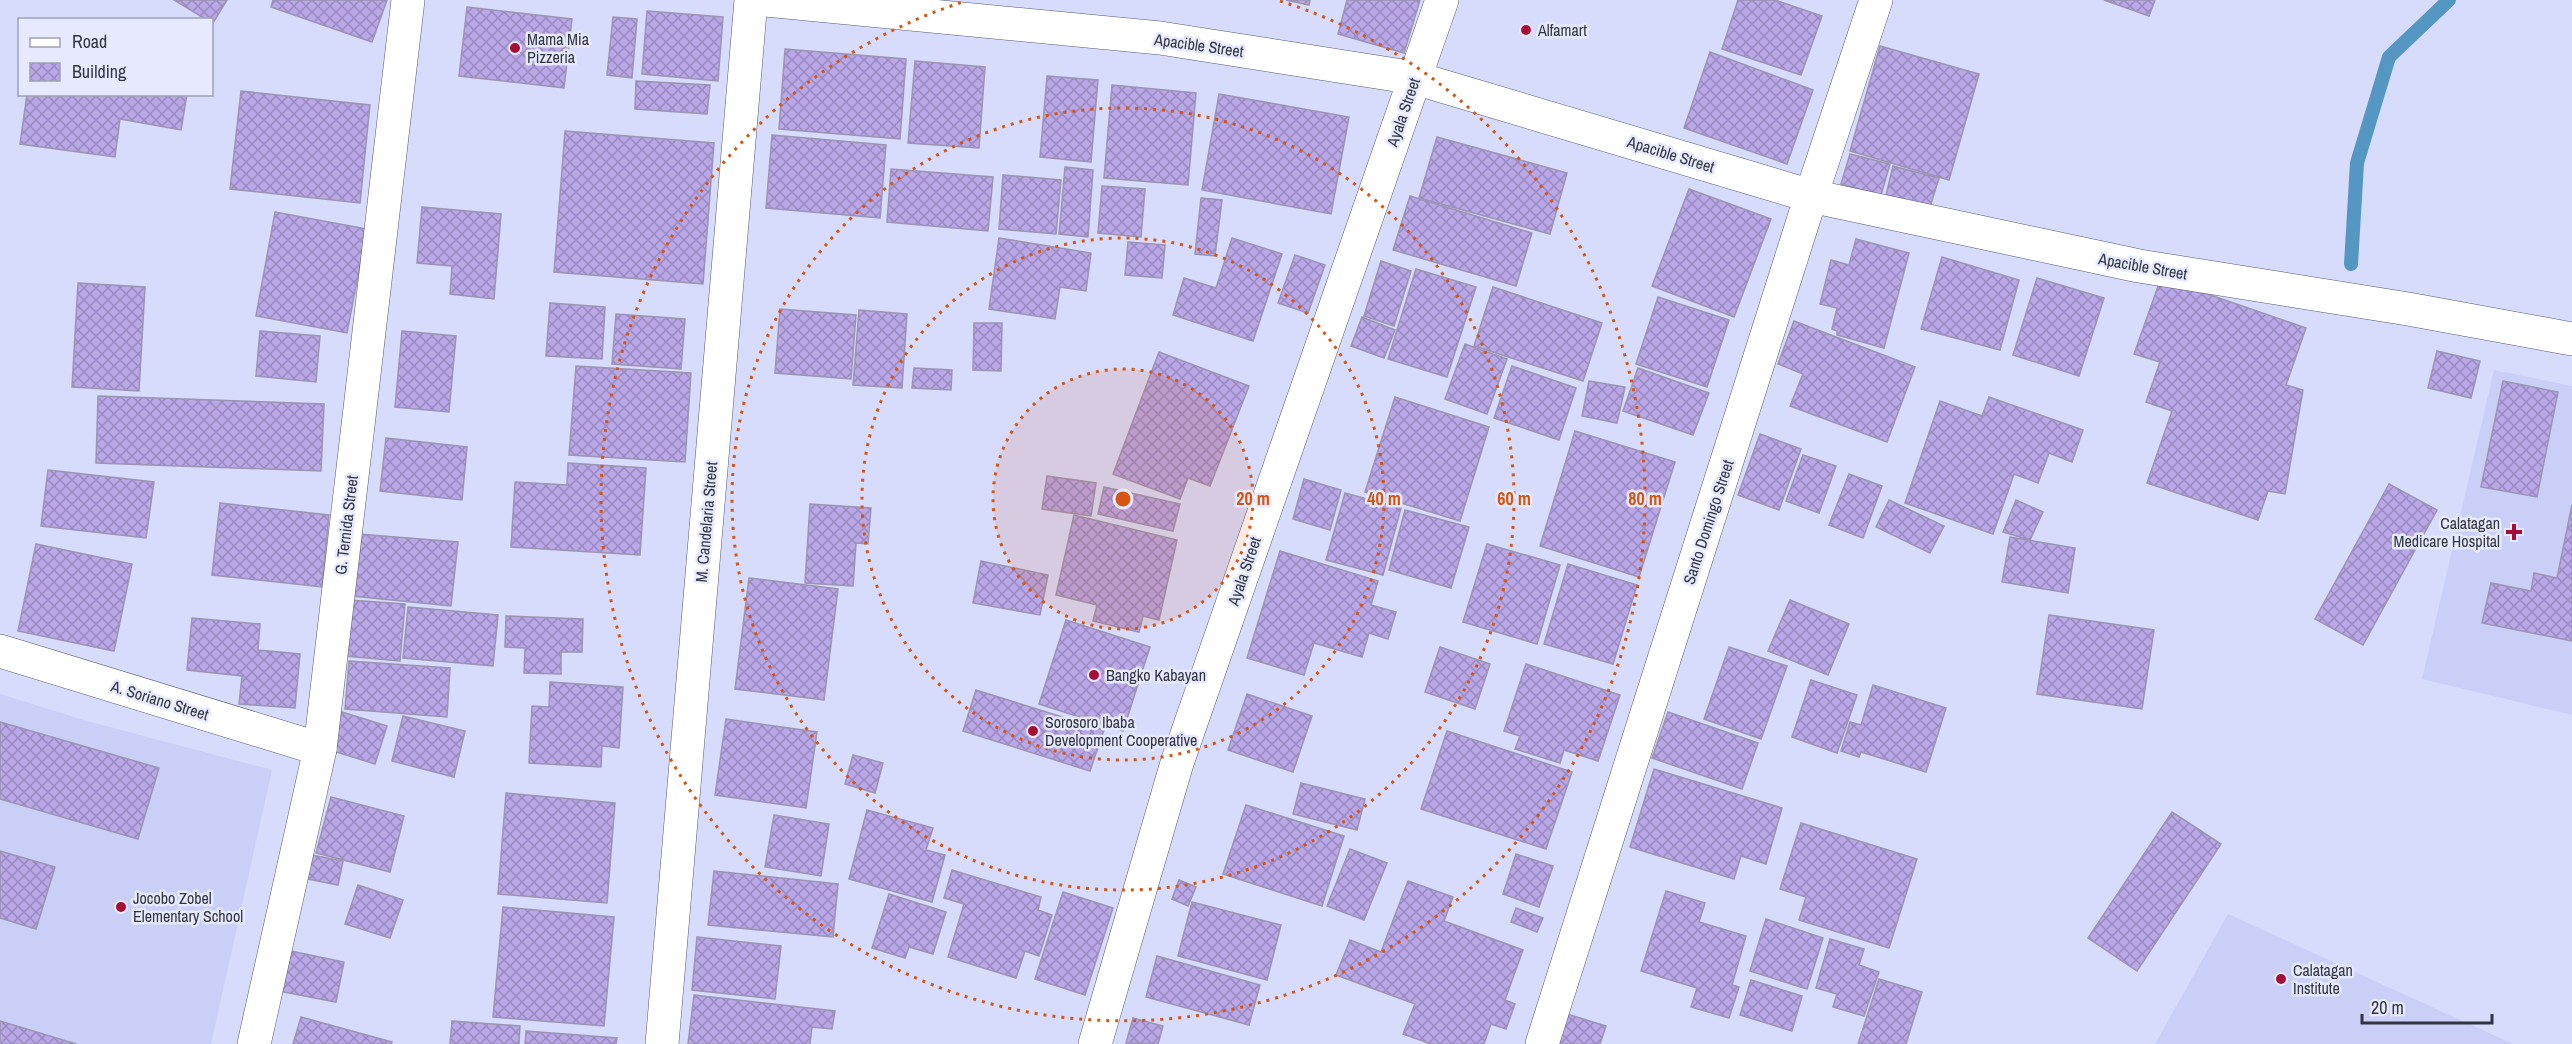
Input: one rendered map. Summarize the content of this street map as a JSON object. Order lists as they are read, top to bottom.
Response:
{
  "streets": {
    "street": [
      "Apacible Street",
      "Ayala Street",
      "M. Candelaria Street",
      "Santo Domingo Street",
      "G. Ternida Street",
      "A. Soriano Street"
    ]
  },
  "crossings": [
    ["Apacible Street", "Ayala Street"],
    ["Apacible Street", "Santo Domingo Street"],
    ["G. Ternida Street", "A. Soriano Street"]
  ],
  "places": {
    "other": [
      "Alfamart",
      "Mama Mia Pizzeria",
      "Bangko Kabayan",
      "Sorosoro Ibaba Development Cooperative",
      "Jocobo Zobel Elementary School",
      "Calatagan Institute"
    ],
    "health": ["Calatagan Medicare Hospital"]
  },
  "legend": ["Road", "Building"],
  "scale_bar": "20 m",
  "rings": [
    "20 m",
    "40 m",
    "60 m",
    "80 m"
  ]
}
